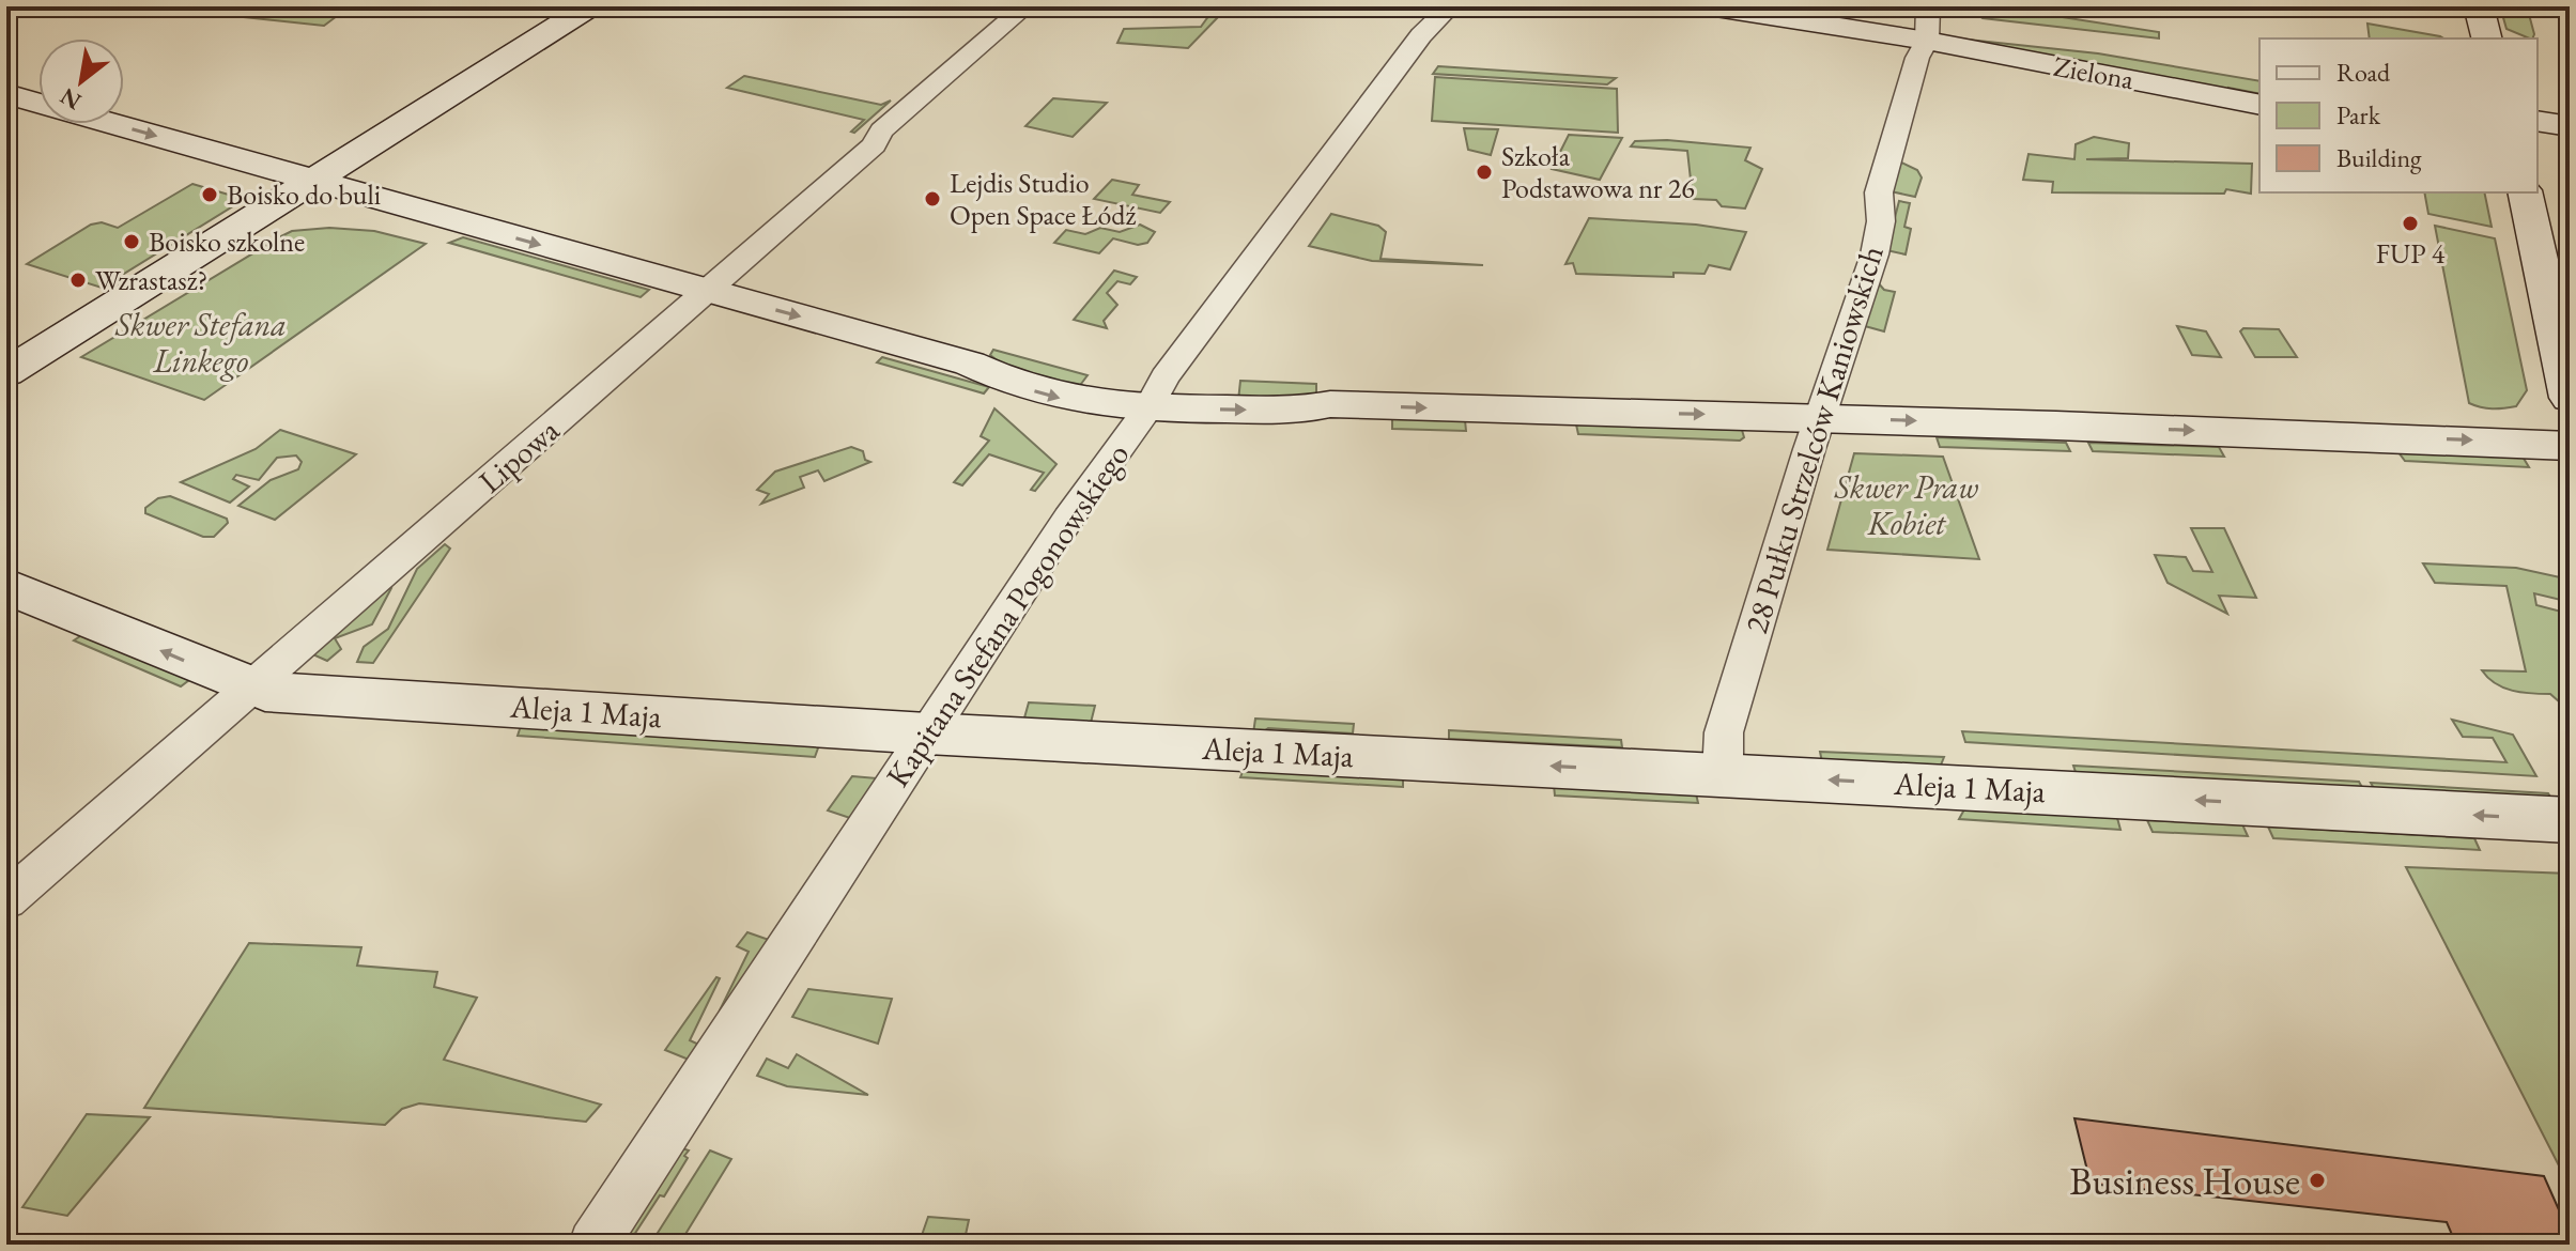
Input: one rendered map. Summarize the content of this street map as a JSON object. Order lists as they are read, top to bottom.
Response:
{
  "streets": {
    "street": [
      "Zielona",
      "28 Pułku Strzelców Kaniowskich",
      "Lipowa",
      "Kapitana Stefana Pogonowskiego",
      "Aleja 1 Maja"
    ]
  },
  "crossings": [
    ["Zielona", "28 Pułku Strzelców Kaniowskich"],
    ["28 Pułku Strzelców Kaniowskich", "Aleja 1 Maja"],
    ["Lipowa", "Aleja 1 Maja"],
    ["Kapitana Stefana Pogonowskiego", "Aleja 1 Maja"]
  ],
  "parks": ["Skwer Stefana Linkego", "Skwer Praw Kobiet"],
  "places": [
    "Szkoła Podstawowa nr 26",
    "Boisko do buli",
    "Lejdis Studio Open Space Łódź",
    "FUP 4",
    "Boisko szkolne",
    "Wzrastasz?",
    "Business House"
  ],
  "legend": ["Road", "Park", "Building"],
  "north": "bottom left"
}
